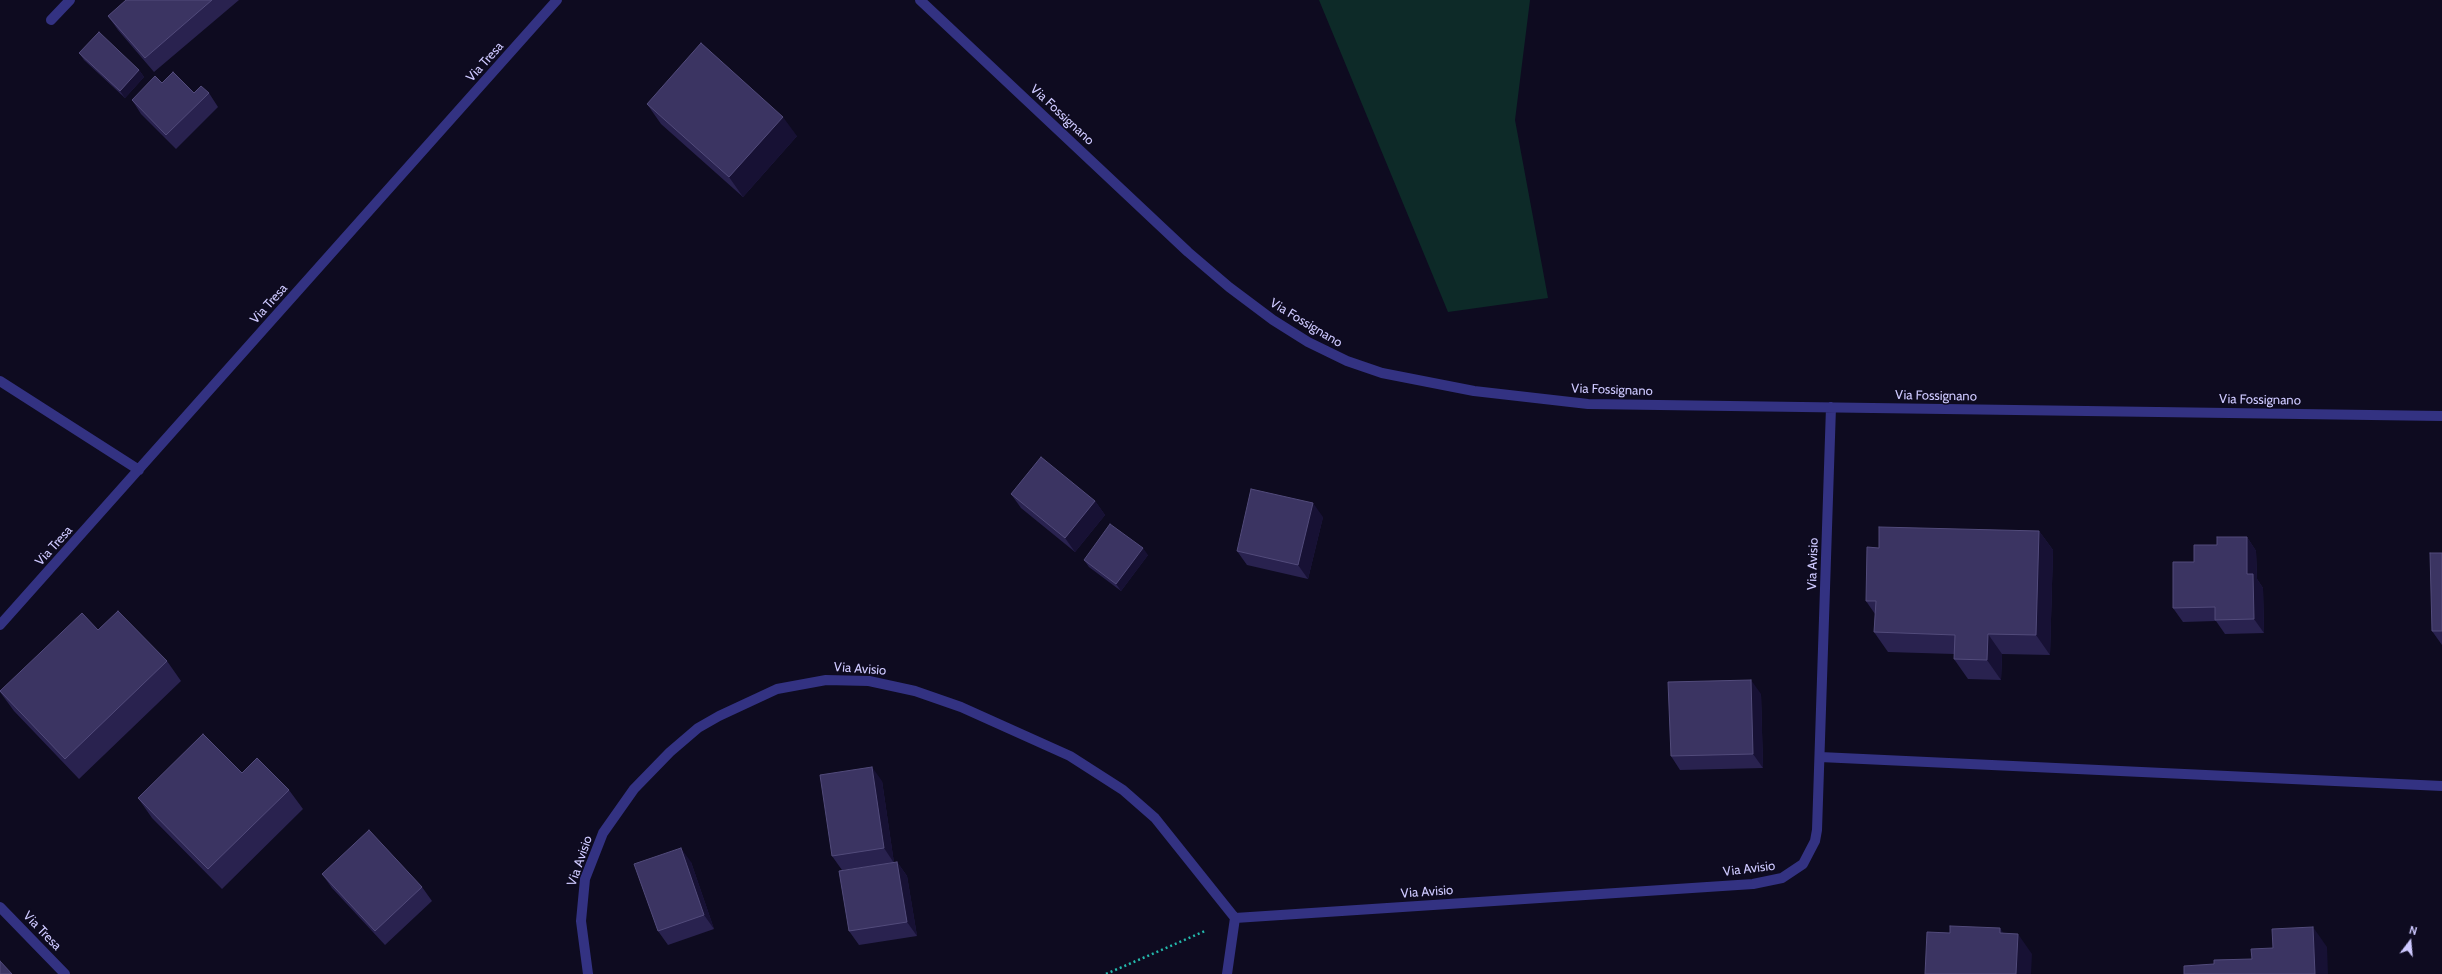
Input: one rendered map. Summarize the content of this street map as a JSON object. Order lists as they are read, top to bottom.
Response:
{
  "streets": {
    "street": ["Via Tresa", "Via Fossignano", "Via Avisio"]
  },
  "crossings": [
    ["Via Fossignano", "Via Avisio"]
  ],
  "north": "top"
}
